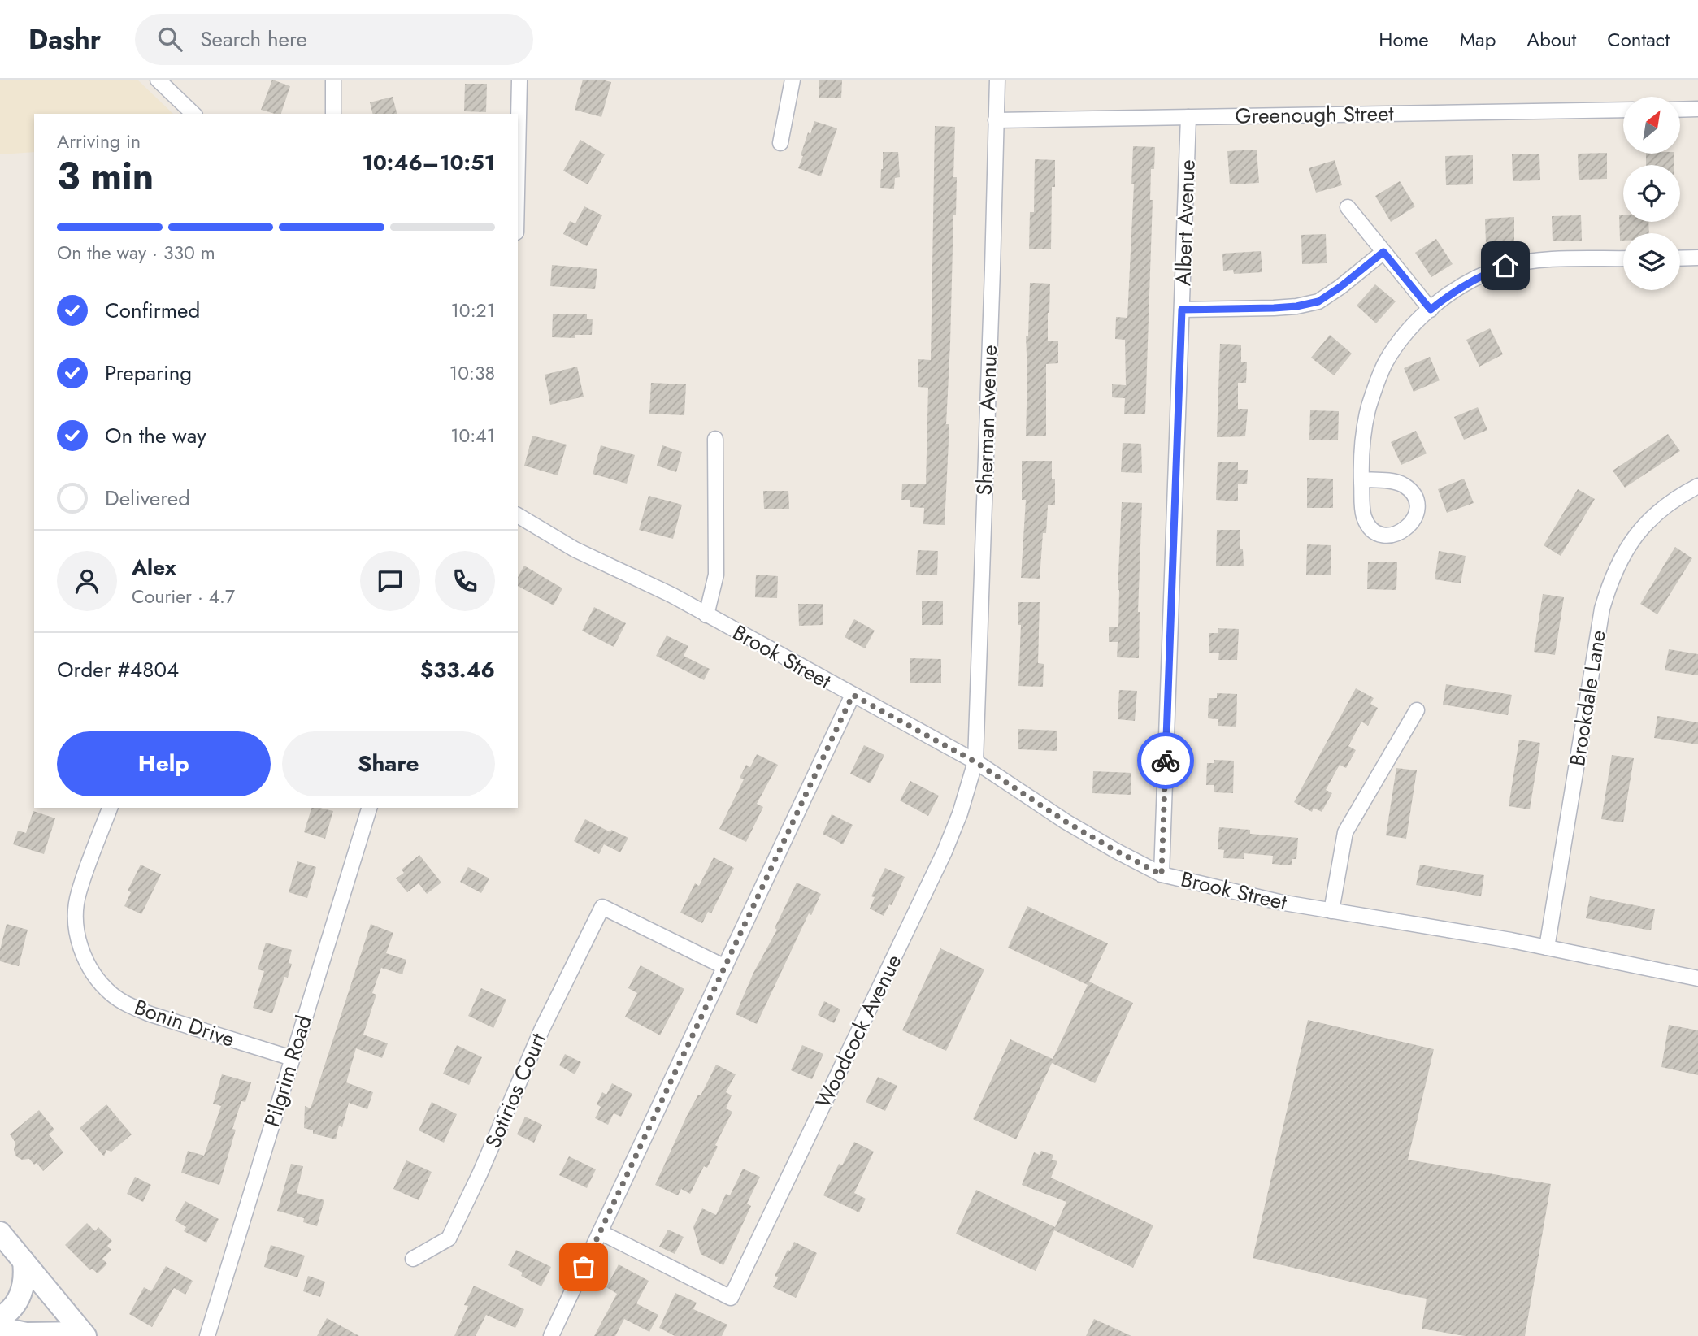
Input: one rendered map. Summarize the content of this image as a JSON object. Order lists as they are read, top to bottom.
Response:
{
  "streets": {
    "street": [
      "Greenough Street",
      "Albert Avenue",
      "Sherman Avenue",
      "Brook Street",
      "Brookdale Lane",
      "Bonin Drive",
      "Woodcock Avenue",
      "Pilgrim Road",
      "Sotirios Court"
    ]
  },
  "crossings": [
    ["Greenough Street", "Albert Avenue"],
    ["Greenough Street", "Sherman Avenue"],
    ["Albert Avenue", "Brook Street"],
    ["Sherman Avenue", "Brook Street"],
    ["Sherman Avenue", "Woodcock Avenue"],
    ["Brook Street", "Brookdale Lane"],
    ["Brook Street", "Woodcock Avenue"],
    ["Bonin Drive", "Pilgrim Road"]
  ],
  "north": "top right",
  "page": {
    "header": "Dashr",
    "search": "Search here",
    "nav": [
      "Home",
      "Map",
      "About",
      "Contact"
    ],
    "heading": ["3 min", "Arriving in", "10:46–10:51"],
    "panel": [
      "Alex",
      "Courier · 4.7",
      "Order #4804",
      "$33.46"
    ],
    "bar": "On the way · 330 m",
    "list": [
      ["Confirmed", "10:21"],
      ["Preparing", "10:38"],
      ["On the way", "10:41"],
      "Delivered"
    ],
    "buttons": ["Help", "Share"]
  }
}
